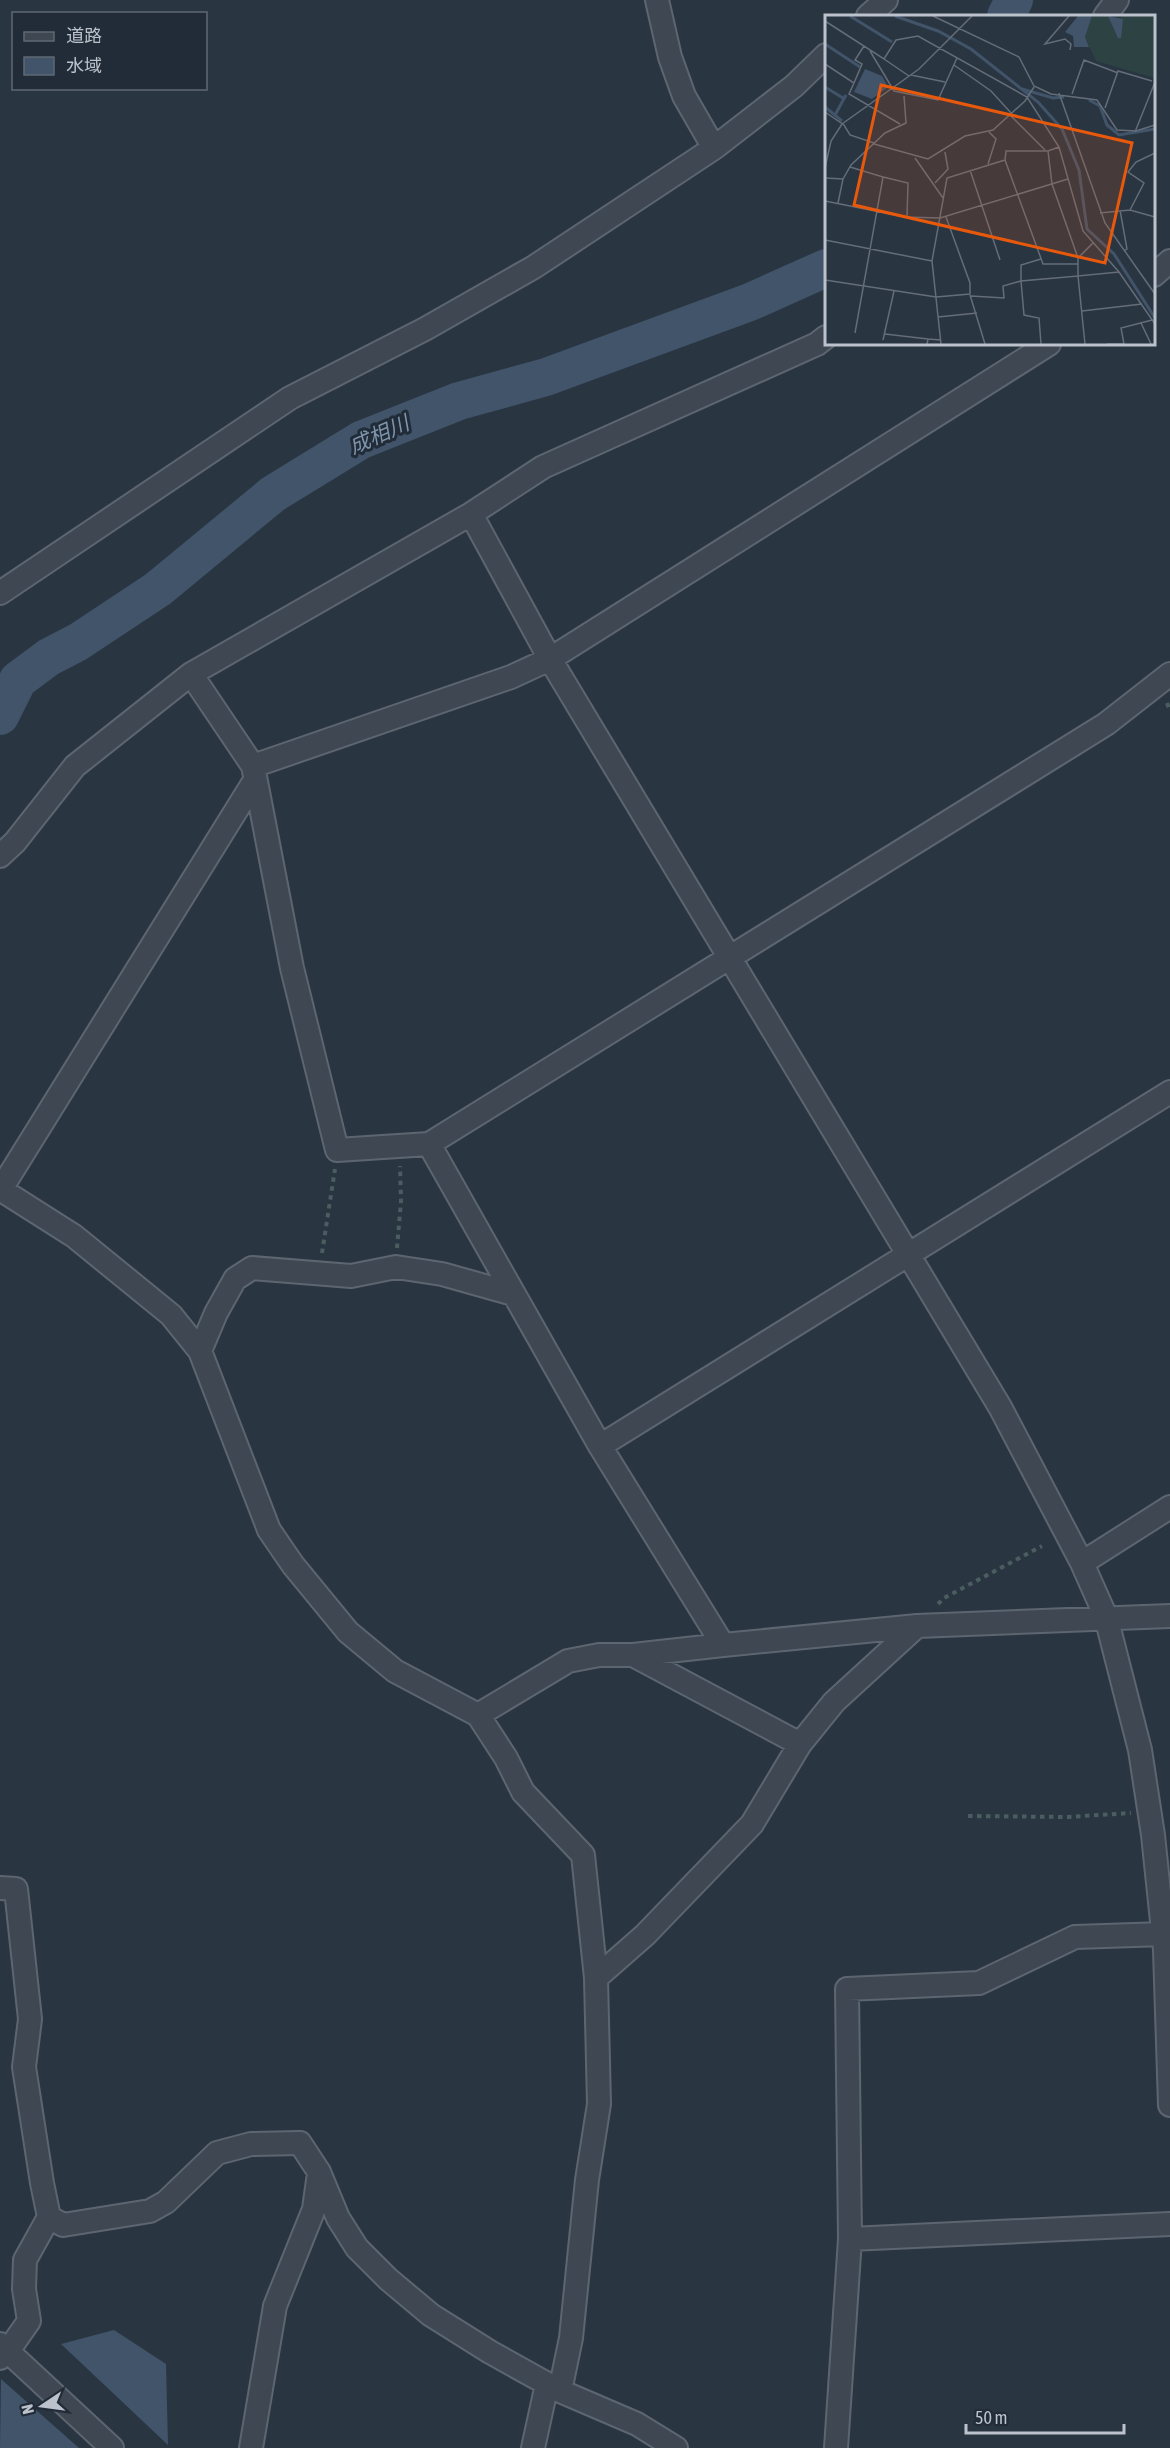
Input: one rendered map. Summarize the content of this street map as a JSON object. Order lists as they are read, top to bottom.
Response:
{
  "water": ["成相川"],
  "legend": ["道路", "水域"],
  "scale_bar": "50 m",
  "north": "left"
}
